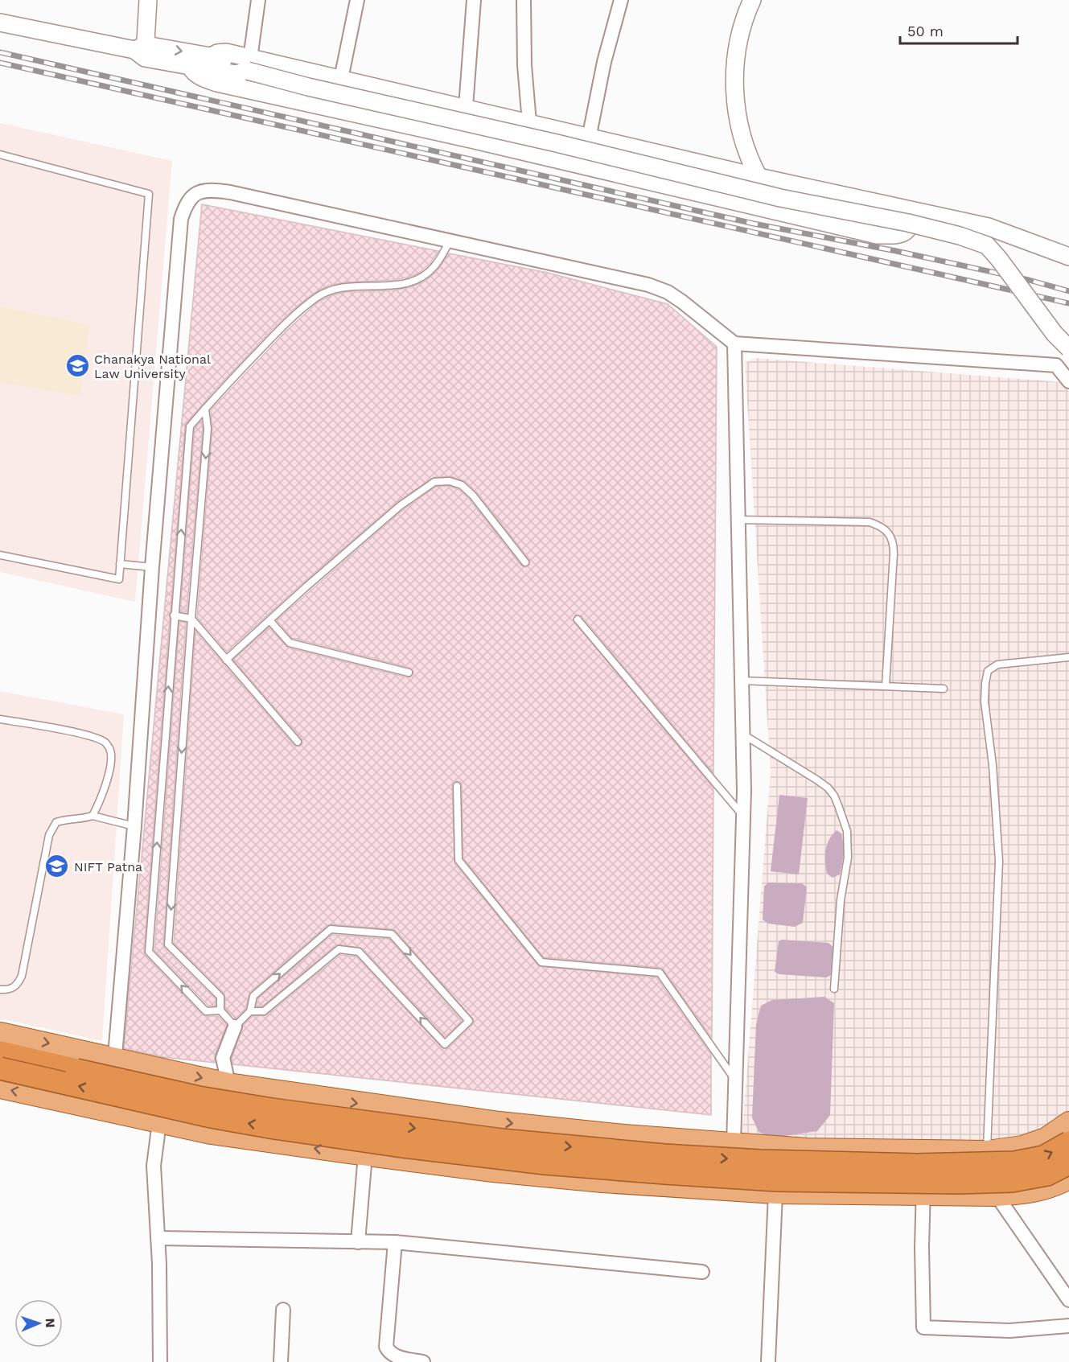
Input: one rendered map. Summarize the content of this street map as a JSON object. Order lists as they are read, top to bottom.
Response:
{
  "places": {
    "school or university": ["Chanakya National Law University", "NIFT Patna"]
  },
  "scale_bar": "50 m",
  "north": "right"
}
